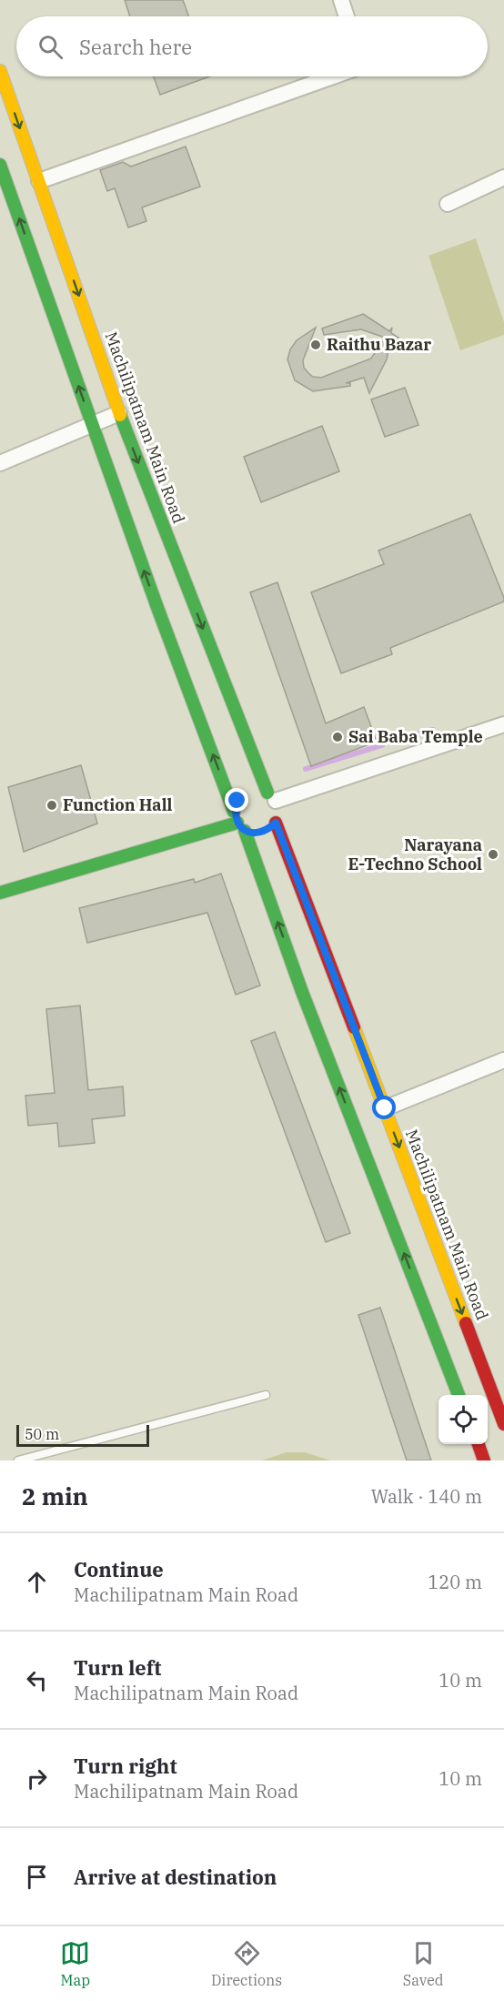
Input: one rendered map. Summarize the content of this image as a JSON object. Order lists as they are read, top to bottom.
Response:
{
  "streets": {
    "main road": ["Machilipatnam Main Road"]
  },
  "places": [
    "Raithu Bazar",
    "Sai Baba Temple",
    "Function Hall",
    "Narayana E-Techno School"
  ],
  "scale_bar": "50 m",
  "page": {
    "search": "Search here",
    "scale": "50 m",
    "heading": ["2 min", "Walk · 140 m"],
    "list": [
      ["Continue", "Machilipatnam Main Road", "120 m"],
      ["Turn left", "Machilipatnam Main Road", "10 m"],
      ["Turn right", "Machilipatnam Main Road", "10 m"],
      "Arrive at destination"
    ],
    "nav": ["Map", "Directions", "Saved"]
  }
}
